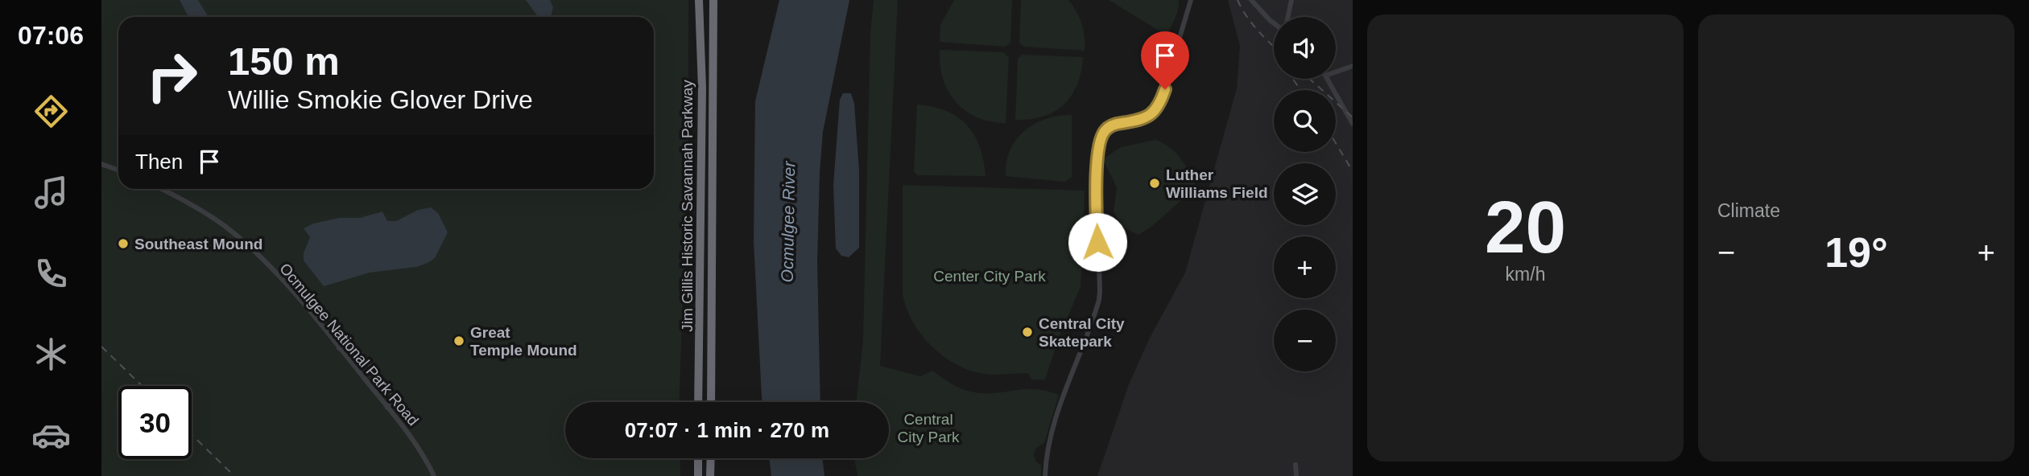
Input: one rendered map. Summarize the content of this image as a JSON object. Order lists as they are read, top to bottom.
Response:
{
  "streets": {
    "highway": ["Jim Gillis Historic Savannah Parkway"],
    "street": ["Ocmulgee National Park Road"]
  },
  "water": ["Ocmulgee River"],
  "parks": ["Center City Park", "Central City Park"],
  "places": [
    "Luther Williams Field",
    "Southeast Mound",
    "Central City Skatepark",
    "Great Temple Mound"
  ],
  "page": {
    "tabs": "07:06",
    "tile": [
      ["20", "km/h"],
      "Climate"
    ],
    "map_buttons": ["+", "−"],
    "turn": ["150 m", "Willie Smokie Glover Drive"],
    "then": "Then",
    "heat": ["−", "19°", "+"],
    "limit": "30",
    "trip": "07:07 · 1 min · 270 m"
  }
}
